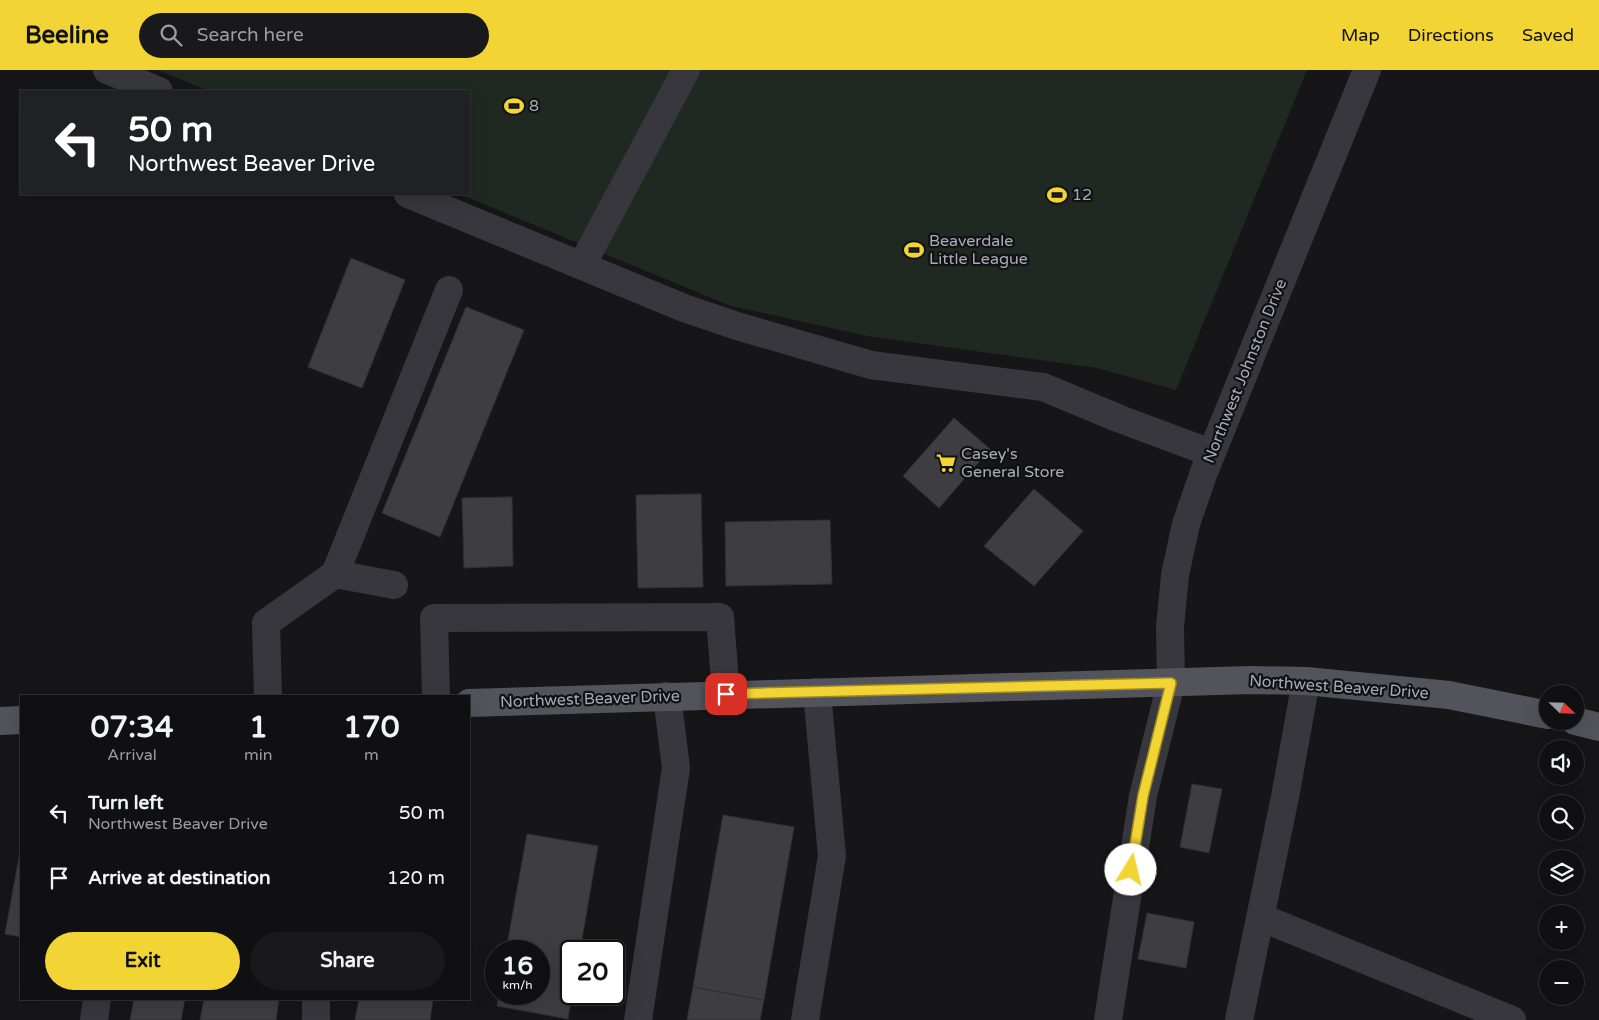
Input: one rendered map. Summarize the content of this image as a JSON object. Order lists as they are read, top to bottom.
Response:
{
  "streets": {
    "main road": ["Northwest Beaver Drive"],
    "street": ["Northwest Johnston Drive"]
  },
  "crossings": [
    ["Northwest Johnston Drive", "Northwest Beaver Drive"]
  ],
  "places": {
    "sports": ["8", "12", "Beaverdale Little League"],
    "supermarket": ["Casey's General Store"]
  },
  "north": "bottom right",
  "page": {
    "header": "Beeline",
    "search": "Search here",
    "nav": ["Map", "Directions", "Saved"],
    "turn": ["50 m", "Northwest Beaver Drive"],
    "map_buttons": ["+", "−"],
    "eta": [
      "07:34",
      "Arrival",
      "1",
      "min",
      "170",
      "m"
    ],
    "list": [
      {
        "name": "Turn left",
        "note": "Northwest Beaver Drive",
        "value": "50 m"
      },
      {
        "name": "Arrive at destination",
        "value": "120 m"
      }
    ],
    "buttons": ["Exit", "Share"],
    "speed": "16 km/h",
    "limit": "20"
  }
}
